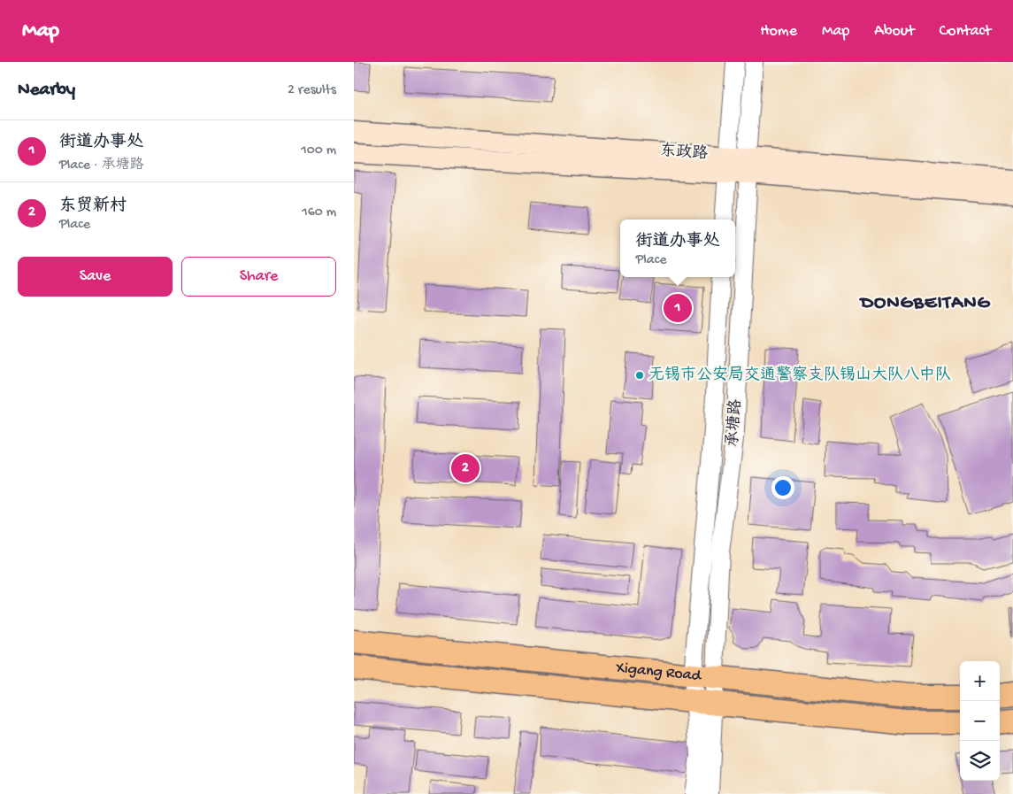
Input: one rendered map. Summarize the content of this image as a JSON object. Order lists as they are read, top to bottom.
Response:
{
  "streets": {
    "main road": ["东政路", "Xigang Road"],
    "street": ["承塘路"]
  },
  "crossings": [
    ["东政路", "承塘路"],
    ["承塘路", "Xigang Road"]
  ],
  "districts": ["DONGBEITANG"],
  "places": ["无锡市公安局交通警察支队锡山大队八中队"],
  "page": {
    "header": "Map",
    "nav": [
      "Home",
      "Map",
      "About",
      "Contact"
    ],
    "heading": ["Nearby", "2 results"],
    "list": [
      {
        "mark": "1",
        "name": "街道办事处",
        "note": "Place · 承塘路",
        "value": "100 m"
      },
      {
        "mark": "2",
        "name": "东贸新村",
        "note": "Place",
        "value": "160 m"
      }
    ],
    "popup": ["街道办事处", "Place"],
    "buttons": ["Save", "Share"],
    "pins": ["1", "2"],
    "map_buttons": ["+", "−"]
  }
}
